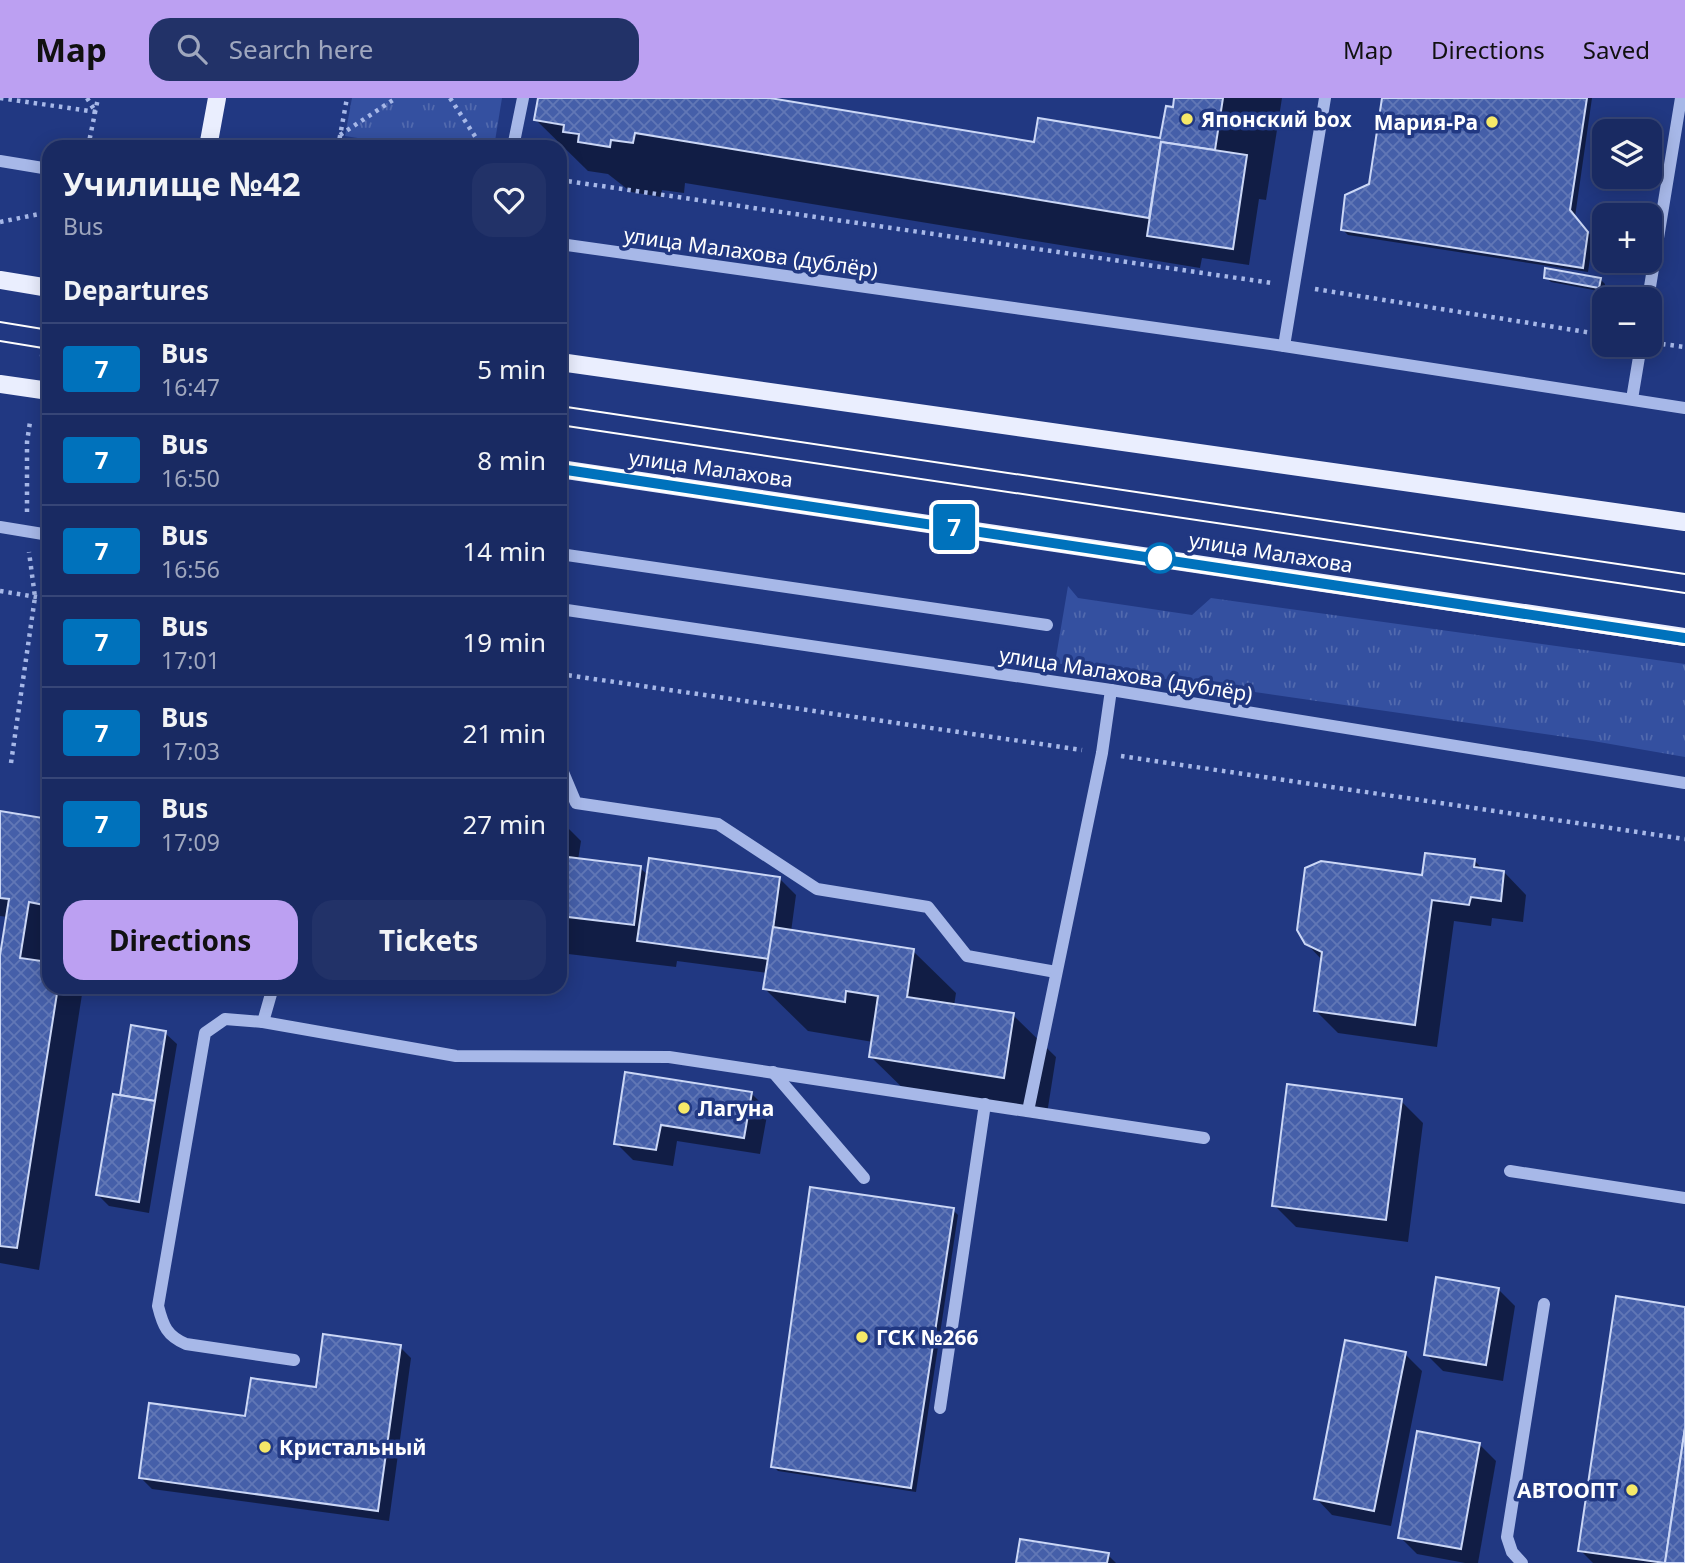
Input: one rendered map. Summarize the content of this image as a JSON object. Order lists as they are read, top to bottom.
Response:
{
  "streets": {
    "main road": ["улица Малахова"],
    "street": ["улица Малахова (дублёр)"]
  },
  "places": [
    "Японский box",
    "Мария-Ра",
    "Лагуна",
    "ГСК №266",
    "Кристальный",
    "АВТООПТ"
  ],
  "lines": ["bus line 7"],
  "page": {
    "header": "Map",
    "search": "Search here",
    "nav": ["Map", "Directions", "Saved"],
    "on_map": "7",
    "map_buttons": ["+", "−"],
    "heading": [
      ["Училище №42", "Bus"],
      "Departures"
    ],
    "list": [
      {
        "mark": "7",
        "name": "Bus",
        "note": "16:47",
        "value": "5 min"
      },
      {
        "mark": "7",
        "name": "Bus",
        "note": "16:50",
        "value": "8 min"
      },
      {
        "mark": "7",
        "name": "Bus",
        "note": "16:56",
        "value": "14 min"
      },
      {
        "mark": "7",
        "name": "Bus",
        "note": "17:01",
        "value": "19 min"
      },
      {
        "mark": "7",
        "name": "Bus",
        "note": "17:03",
        "value": "21 min"
      },
      {
        "mark": "7",
        "name": "Bus",
        "note": "17:09",
        "value": "27 min"
      }
    ],
    "buttons": ["Directions", "Tickets"]
  }
}
